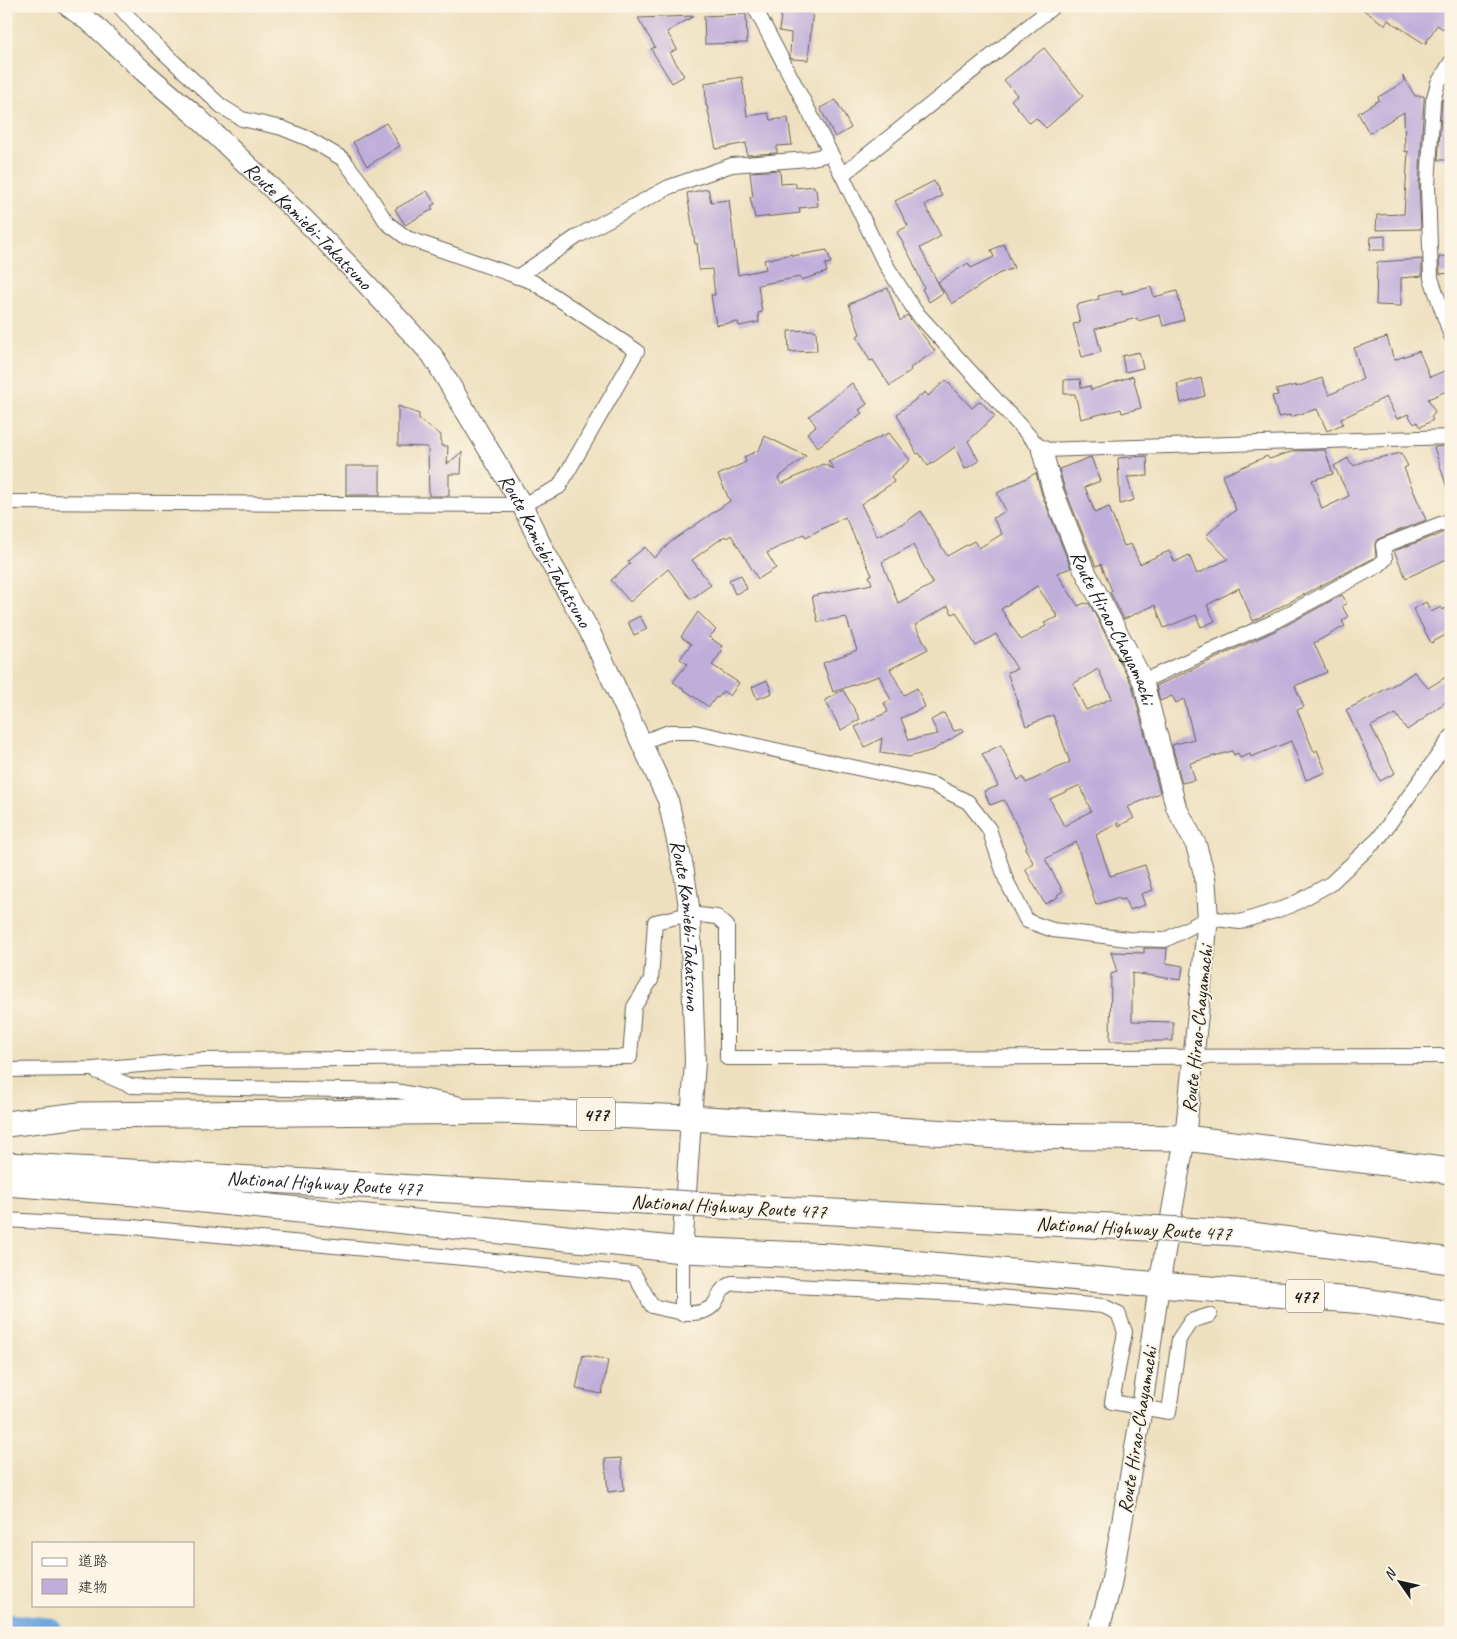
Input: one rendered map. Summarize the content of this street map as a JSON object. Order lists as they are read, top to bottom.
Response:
{
  "streets": {
    "highway": ["477", "National Highway Route 477"],
    "main road": ["Route Kamiebi-Takatsuno", "Route Hirao-Chayamachi"]
  },
  "crossings": [
    ["Route Kamiebi-Takatsuno", "477"],
    ["Route Hirao-Chayamachi", "477"]
  ],
  "legend": ["道路", "建物"],
  "north": "top left"
}
